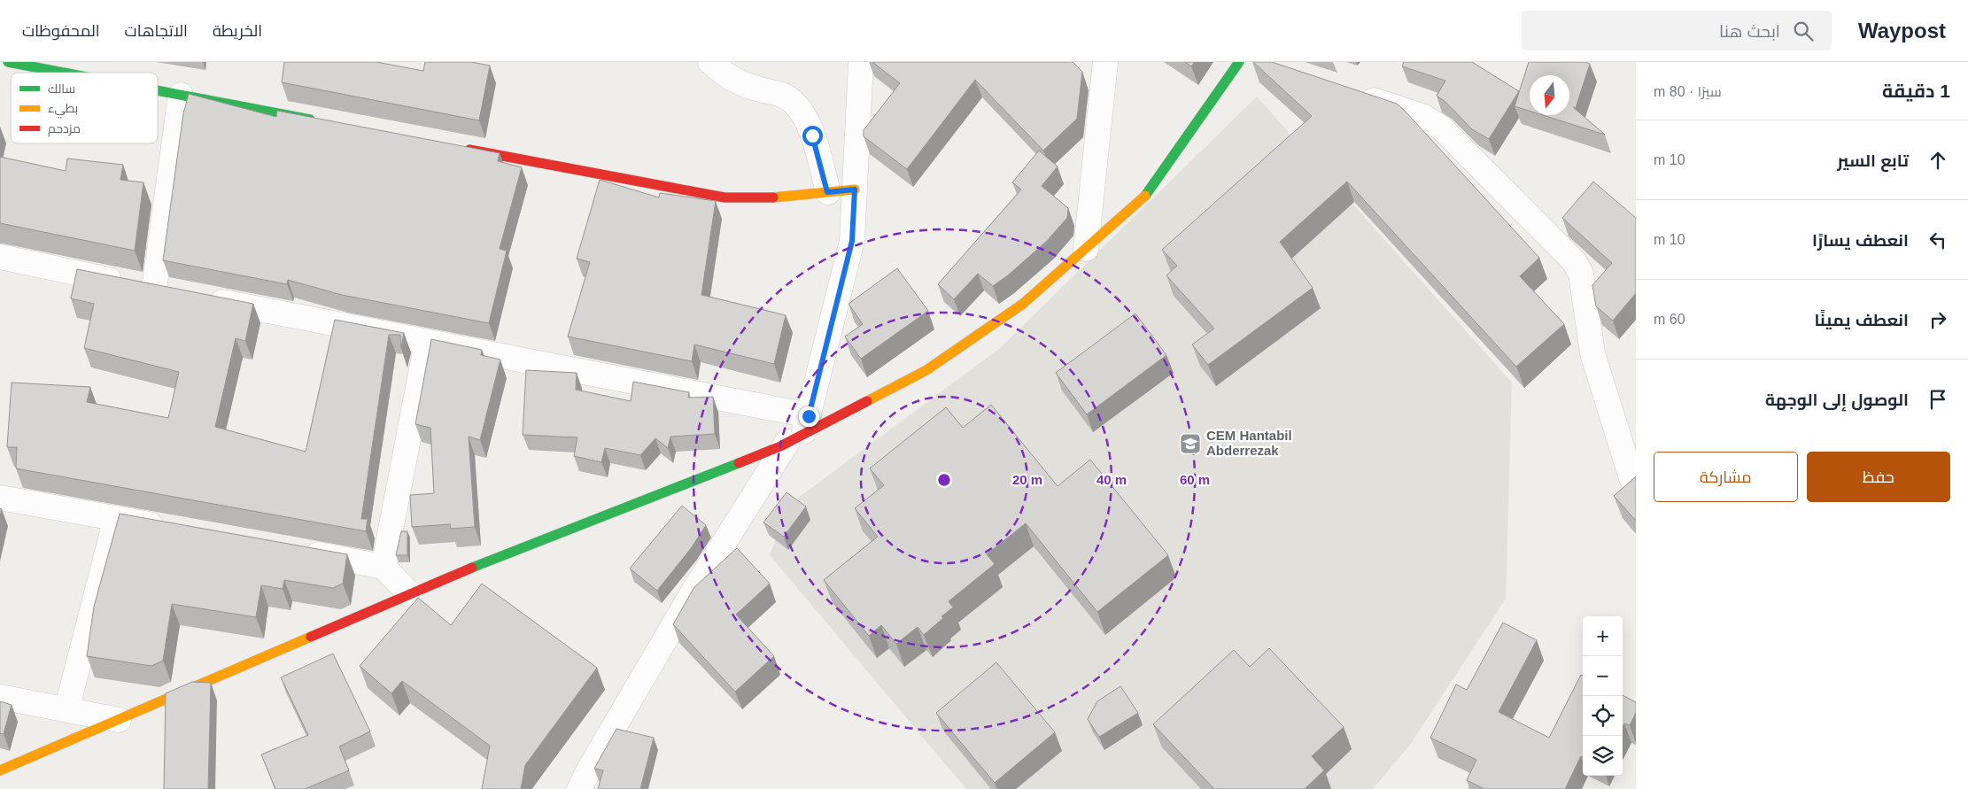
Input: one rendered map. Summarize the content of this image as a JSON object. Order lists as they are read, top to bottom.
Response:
{
  "places": {
    "school or university": ["CEM Hantabil Abderrezak"]
  },
  "legend": ["سالك", "بطيء", "مزدحم"],
  "north": "bottom",
  "page": {
    "header": "Waypost",
    "search": "ابحث هنا",
    "nav": ["الخريطة", "الاتجاهات", "المحفوظات"],
    "heading": ["1 دقيقة", "سيرًا · 80 m"],
    "list": [
      ["تابع السير", "10 m"],
      ["انعطف يسارًا", "10 m"],
      ["انعطف يمينًا", "60 m"],
      "الوصول إلى الوجهة"
    ],
    "buttons": ["حفظ", "مشاركة"],
    "map_buttons": ["+", "−"]
  },
  "rings": ["20 m", "40 m", "60 m"]
}
